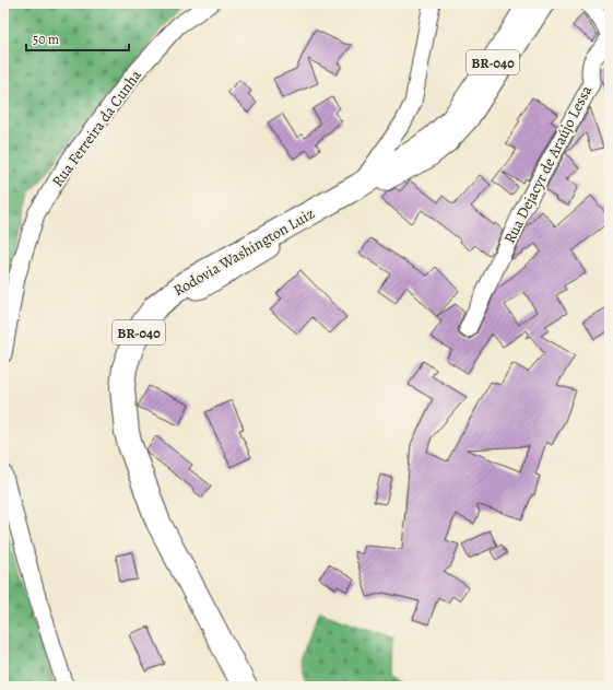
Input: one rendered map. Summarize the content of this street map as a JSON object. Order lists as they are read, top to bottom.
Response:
{
  "streets": {
    "highway": ["BR-040", "Rodovia Washington Luiz"],
    "street": ["Rua Ferreira da Cunha", "Rua Dejacyr de Araújo Lessa"]
  },
  "scale_bar": "50 m"
}
